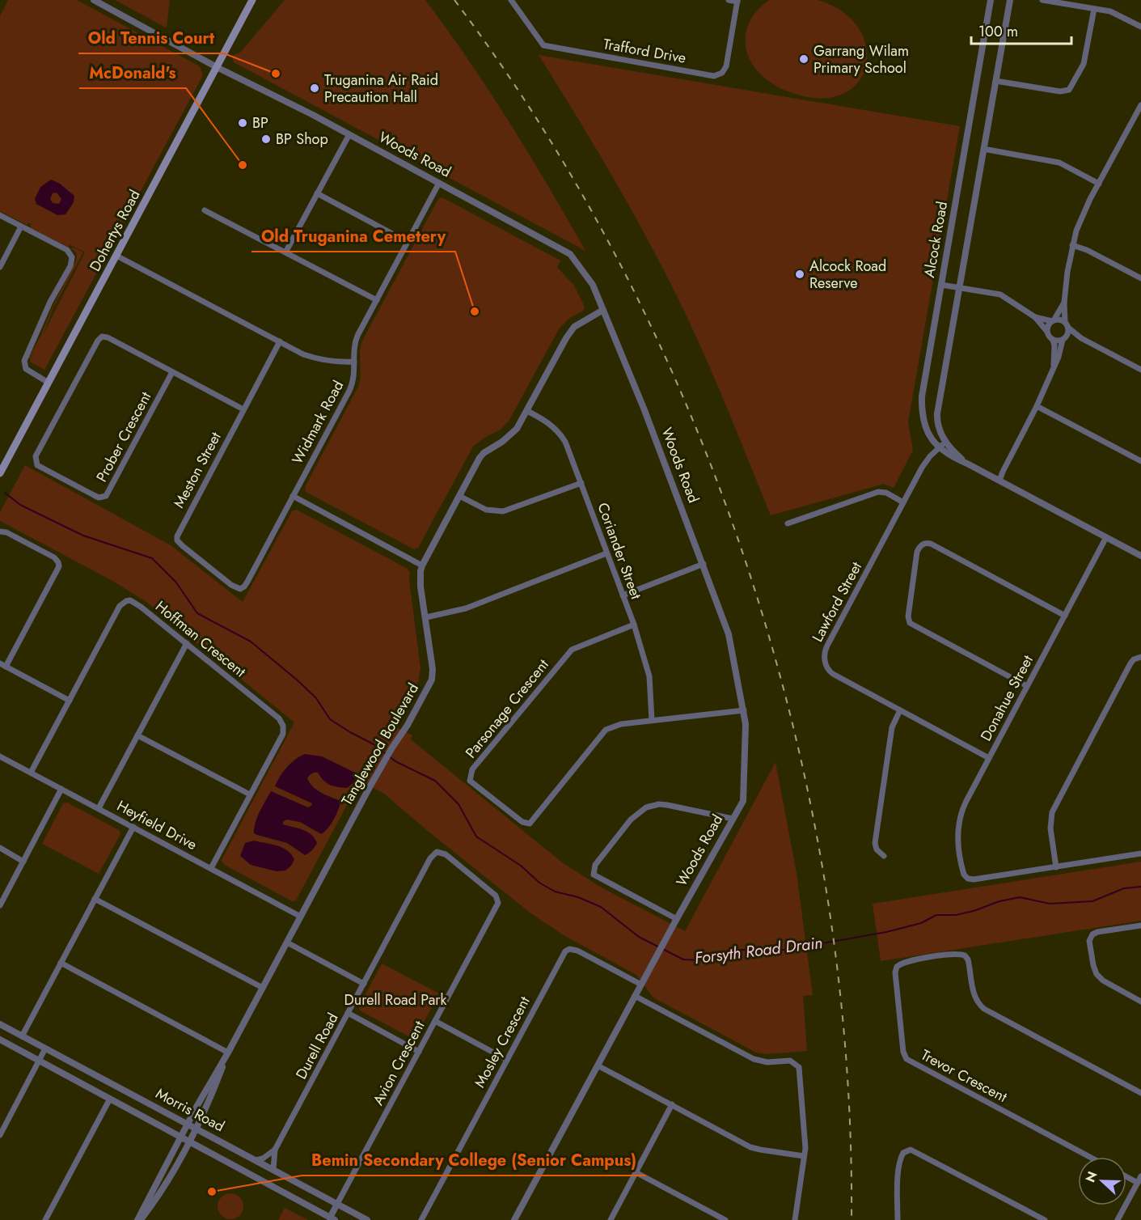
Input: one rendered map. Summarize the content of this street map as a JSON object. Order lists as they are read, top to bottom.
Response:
{
  "streets": {
    "main road": ["Dohertys Road"],
    "street": [
      "Trafford Drive",
      "Woods Road",
      "Alcock Road",
      "Widmark Road",
      "Prober Crescent",
      "Meston Street",
      "Coriander Street",
      "Lawford Street",
      "Hoffman Crescent",
      "Donahue Street",
      "Parsonage Crescent",
      "Tanglewood Boulevard",
      "Heyfield Drive",
      "Mosley Crescent",
      "Durell Road",
      "Avion Crescent",
      "Trevor Crescent",
      "Morris Road"
    ]
  },
  "crossings": [
    ["Woods Road", "Dohertys Road"],
    ["Woods Road", "Widmark Road"],
    ["Woods Road", "Tanglewood Boulevard"],
    ["Woods Road", "Mosley Crescent"],
    ["Alcock Road", "Lawford Street"],
    ["Alcock Road", "Donahue Street"],
    ["Widmark Road", "Meston Street"],
    ["Coriander Street", "Parsonage Crescent"],
    ["Coriander Street", "Tanglewood Boulevard"],
    ["Lawford Street", "Donahue Street"],
    ["Hoffman Crescent", "Heyfield Drive"],
    ["Tanglewood Boulevard", "Heyfield Drive"],
    ["Tanglewood Boulevard", "Morris Road"],
    ["Durell Road", "Avion Crescent"],
    ["Durell Road", "Morris Road"],
    ["Avion Crescent", "Morris Road"]
  ],
  "water": ["Forsyth Road Drain"],
  "parks": ["Durell Road Park"],
  "places": [
    "Garrang Wilam Primary School",
    "Old Tennis Court",
    "Truganina Air Raid Precaution Hall",
    "BP",
    "BP Shop",
    "McDonald's",
    "Alcock Road Reserve",
    "Old Truganina Cemetery",
    "Bemin Secondary College (Senior Campus)"
  ],
  "scale_bar": "100 m",
  "north": "left"
}
